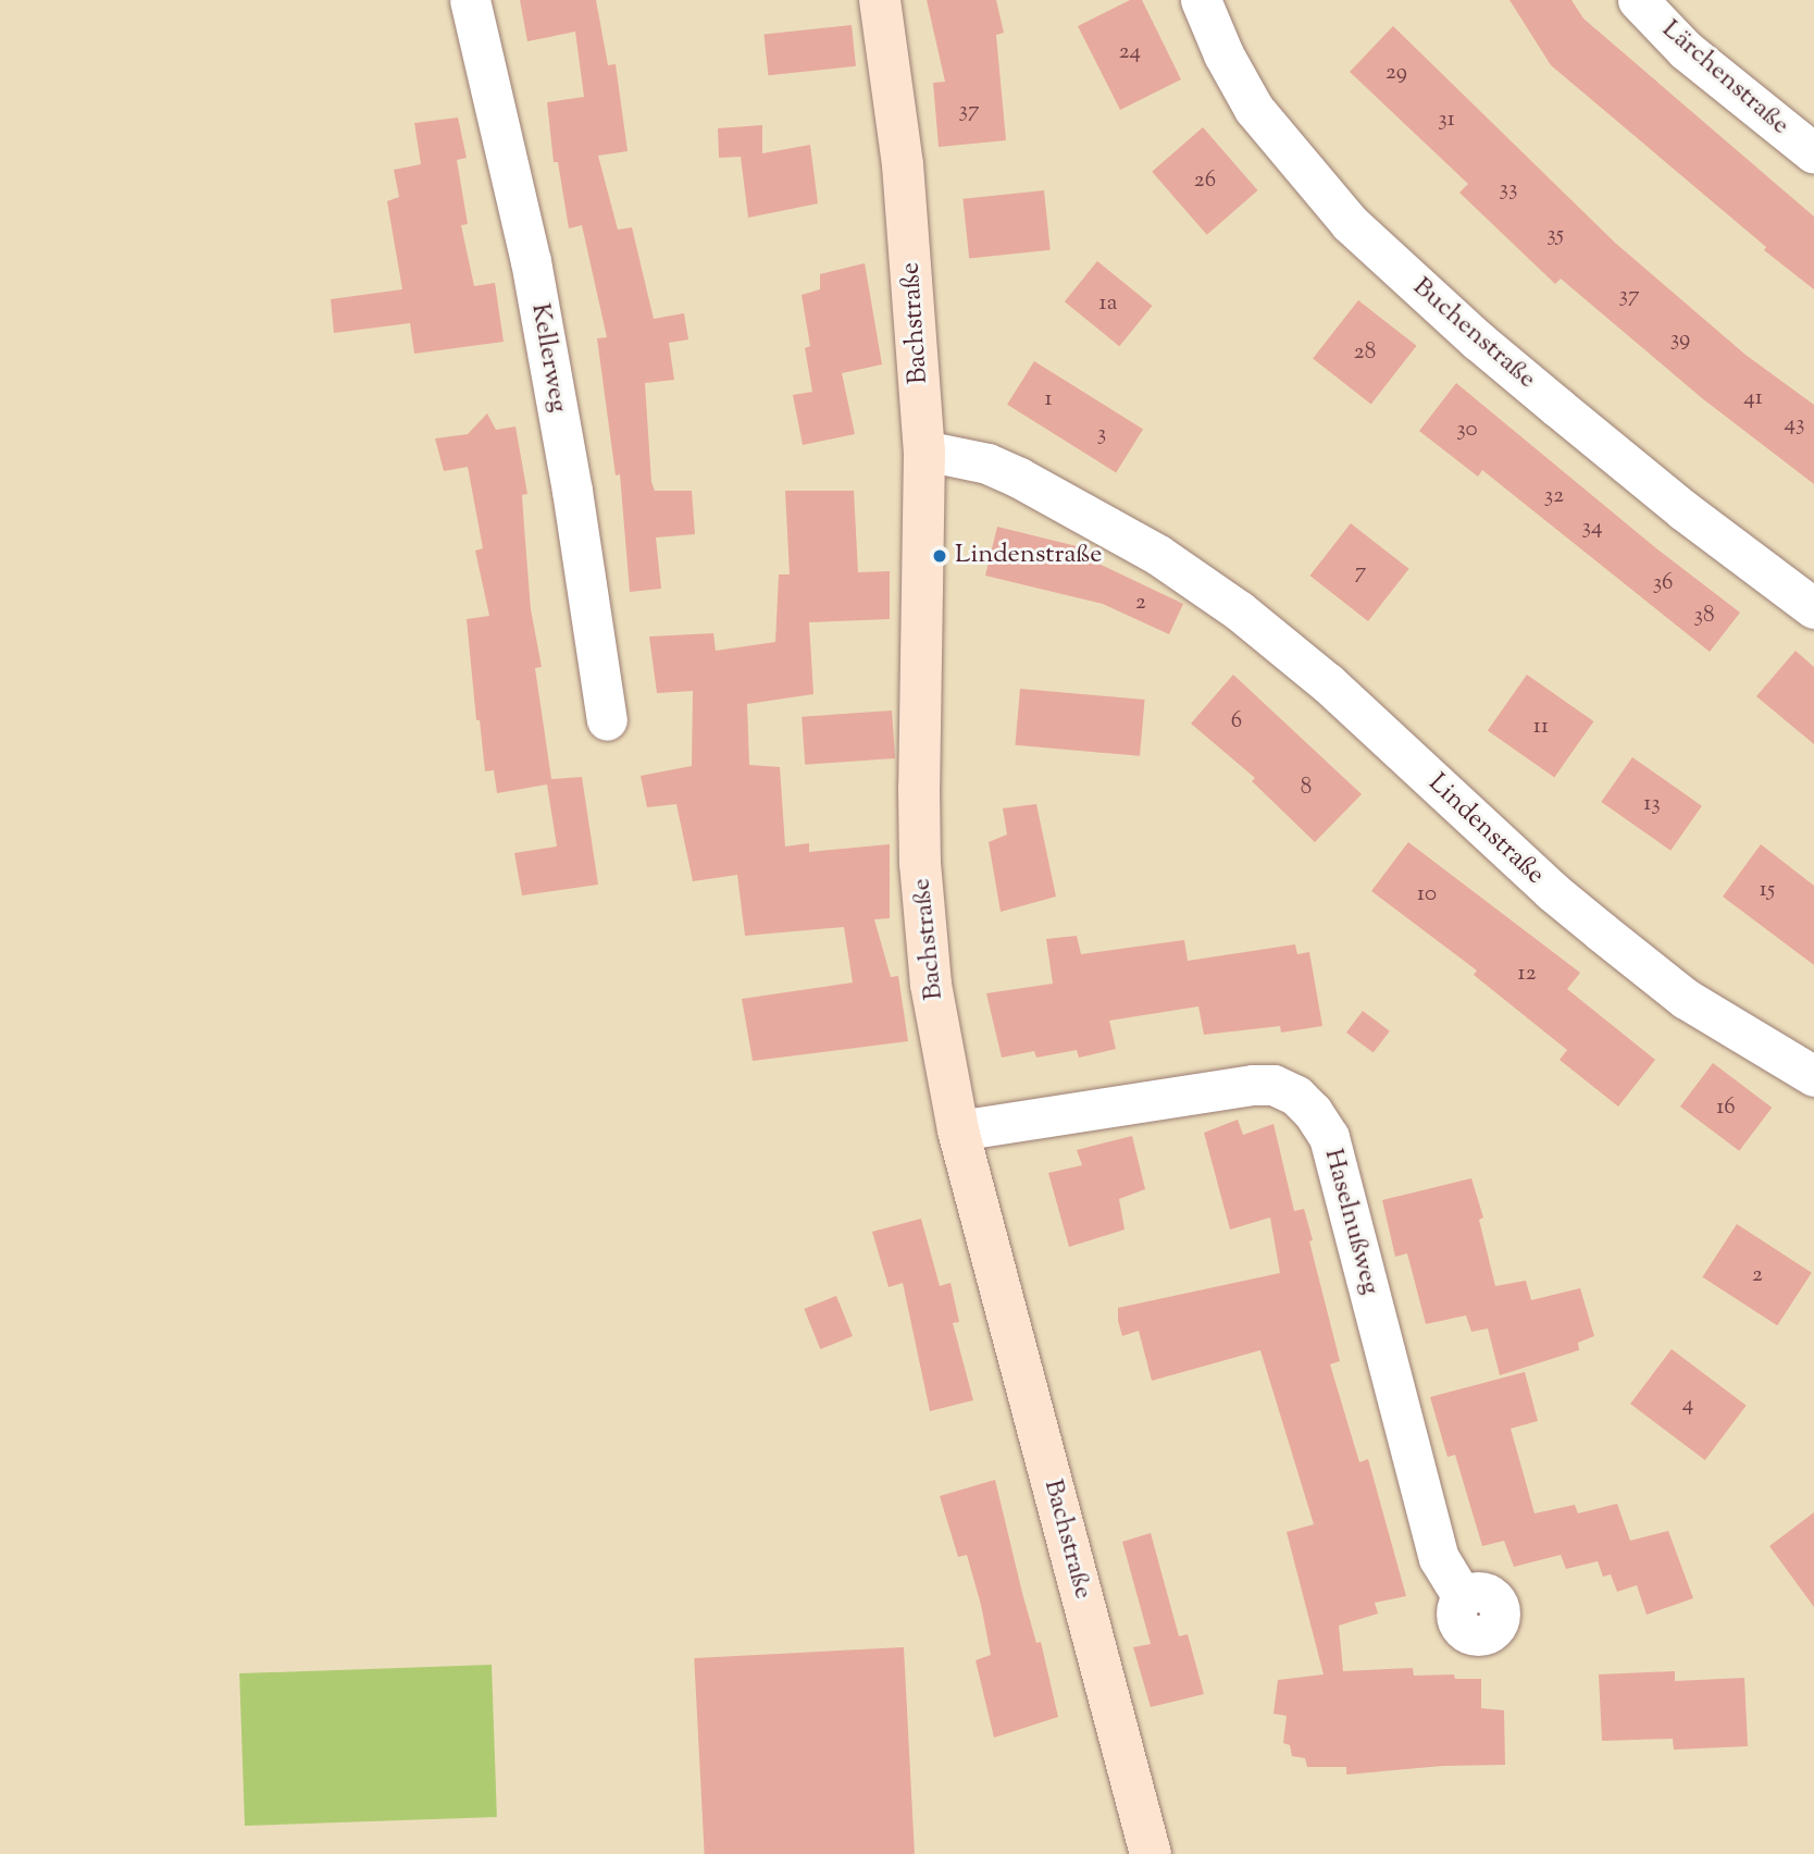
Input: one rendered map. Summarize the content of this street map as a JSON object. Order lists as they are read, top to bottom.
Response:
{
  "streets": {
    "street": [
      "Lärchenstraße",
      "Bachstraße",
      "Buchenstraße",
      "Kellerweg",
      "Lindenstraße",
      "Haselnußweg"
    ]
  },
  "crossings": [
    ["Bachstraße", "Lindenstraße"],
    ["Bachstraße", "Haselnußweg"]
  ],
  "places": ["Lindenstraße"],
  "house_numbers": [
    "24",
    "29",
    "37",
    "31",
    "26",
    "33",
    "35",
    "37",
    "1a",
    "39",
    "28",
    "41",
    "1",
    "43",
    "30",
    "3",
    "32",
    "34",
    "7",
    "36",
    "2",
    "38",
    "6",
    "11",
    "8",
    "13",
    "15",
    "10",
    "12",
    "16",
    "2",
    "4"
  ]
}
